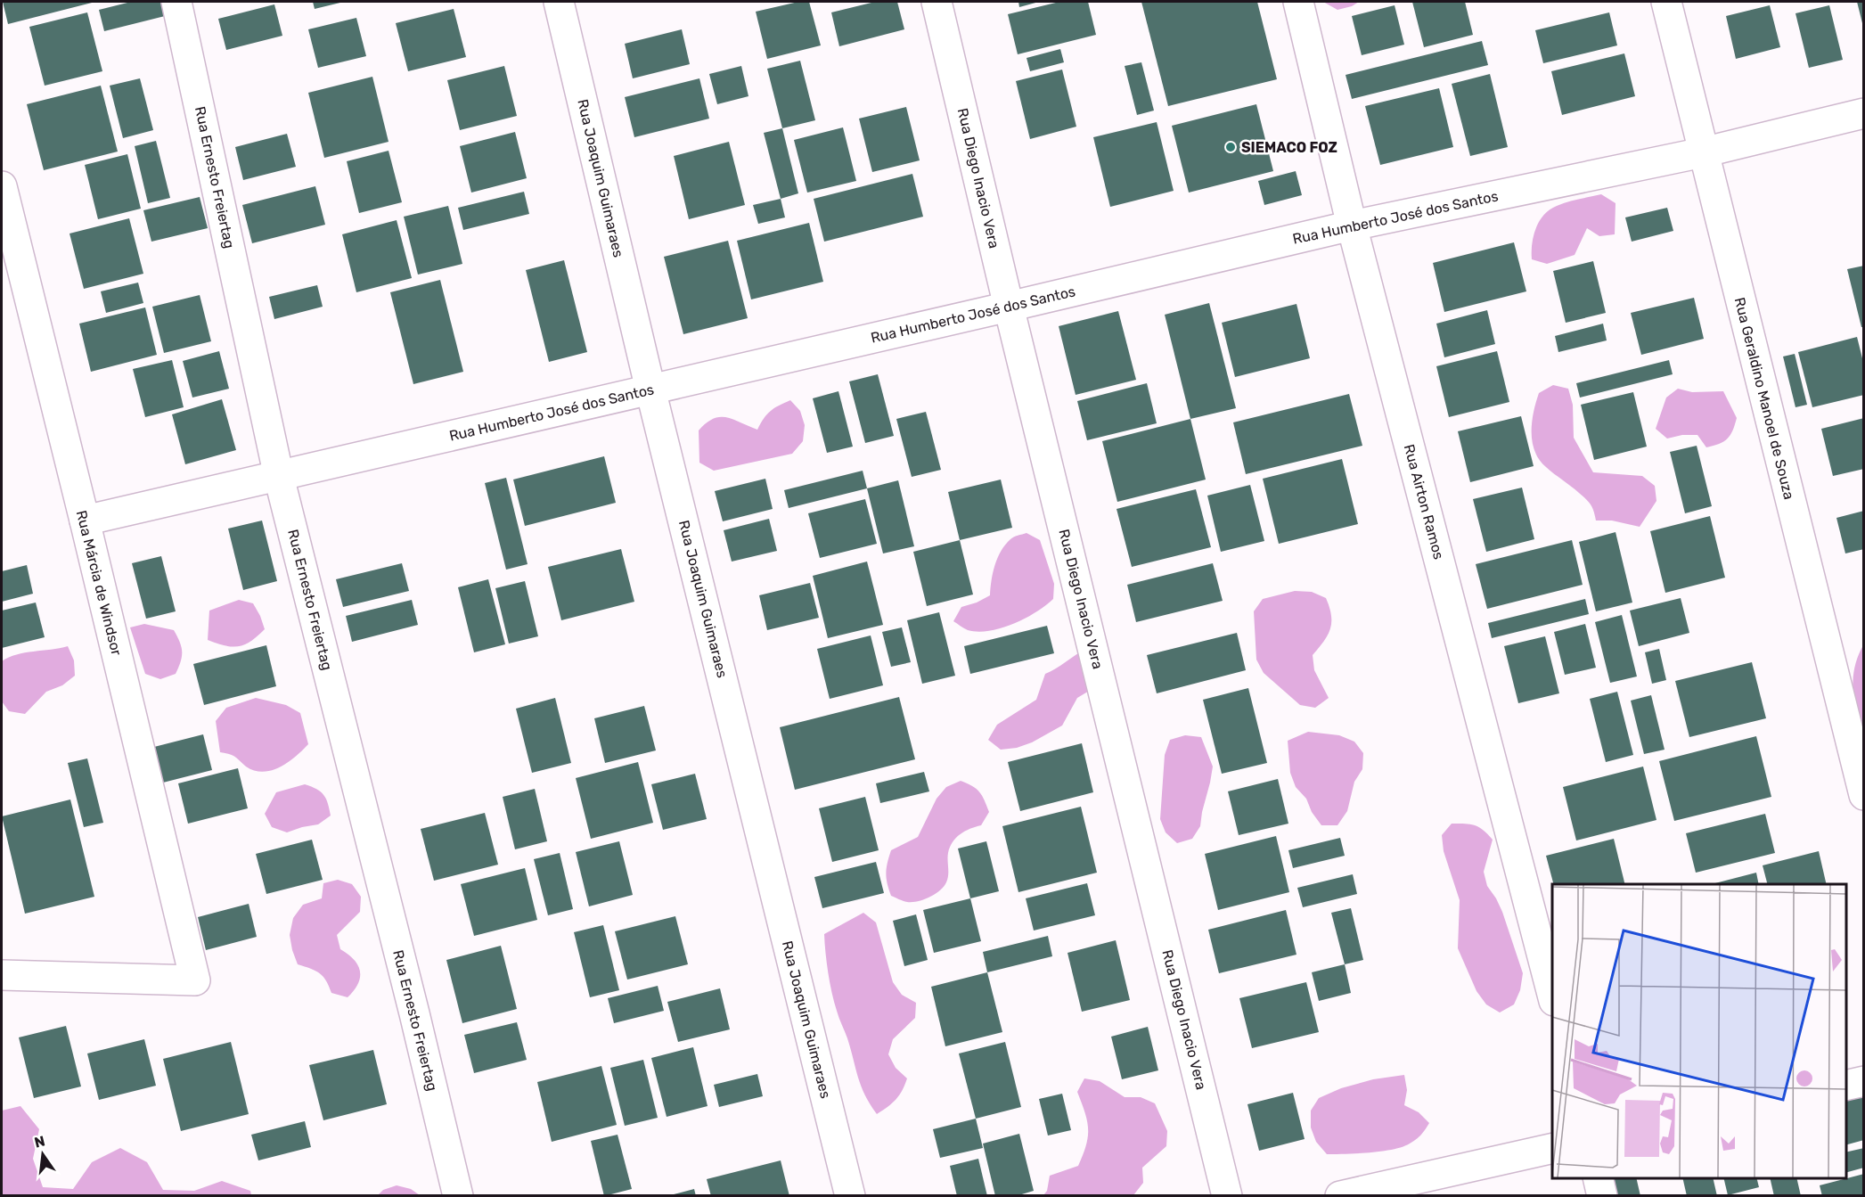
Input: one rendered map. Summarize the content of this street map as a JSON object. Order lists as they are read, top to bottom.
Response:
{
  "streets": {
    "street": [
      "Rua Ernesto Freiertag",
      "Rua Joaquim Guimaraes",
      "Rua Diego Inacio Vera",
      "Rua Humberto José dos Santos",
      "Rua Geraldino Manoel de Souza",
      "Rua Airton Ramos",
      "Rua Márcia de Windsor"
    ]
  },
  "crossings": [
    ["Rua Ernesto Freiertag", "Rua Humberto José dos Santos"],
    ["Rua Joaquim Guimaraes", "Rua Humberto José dos Santos"],
    ["Rua Diego Inacio Vera", "Rua Humberto José dos Santos"],
    ["Rua Humberto José dos Santos", "Rua Geraldino Manoel de Souza"],
    ["Rua Humberto José dos Santos", "Rua Airton Ramos"],
    ["Rua Humberto José dos Santos", "Rua Márcia de Windsor"]
  ],
  "places": ["SIEMACO FOZ"],
  "north": "top"
}
